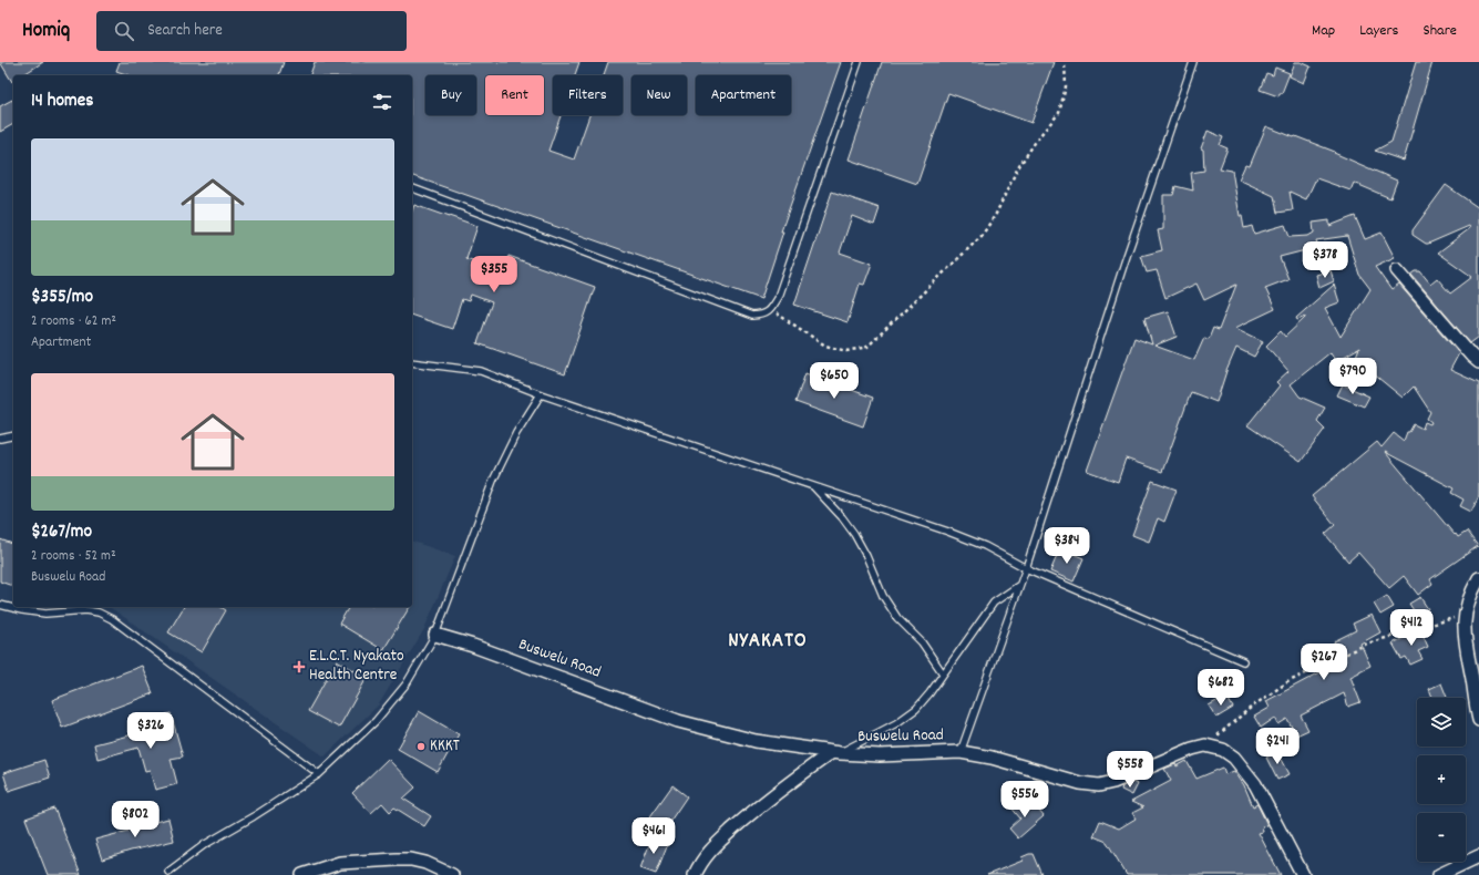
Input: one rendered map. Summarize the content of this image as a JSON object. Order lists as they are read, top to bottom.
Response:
{
  "streets": {
    "street": ["Buswelu Road"]
  },
  "districts": ["NYAKATO"],
  "places": {
    "health": ["E.L.C.T. Nyakato Health Centre"],
    "other": ["KKKT"]
  },
  "page": {
    "header": "Homiq",
    "search": "Search here",
    "nav": ["Map", "Layers", "Share"],
    "chip": [
      "Buy",
      "Rent",
      "Filters",
      "New",
      "Apartment"
    ],
    "heading": "14 homes",
    "list": [
      {
        "name": "$355/mo",
        "note": "2 rooms · 62 m² · Apartment"
      },
      {
        "name": "$267/mo",
        "note": "2 rooms · 52 m² · Buswelu Road"
      }
    ],
    "price": [
      "$378",
      "$355",
      "$790",
      "$650",
      "$384",
      "$412",
      "$267",
      "$682",
      "$326",
      "$241",
      "$558",
      "$556",
      "$802",
      "$461"
    ],
    "map_buttons": ["+", "−"]
  }
}
